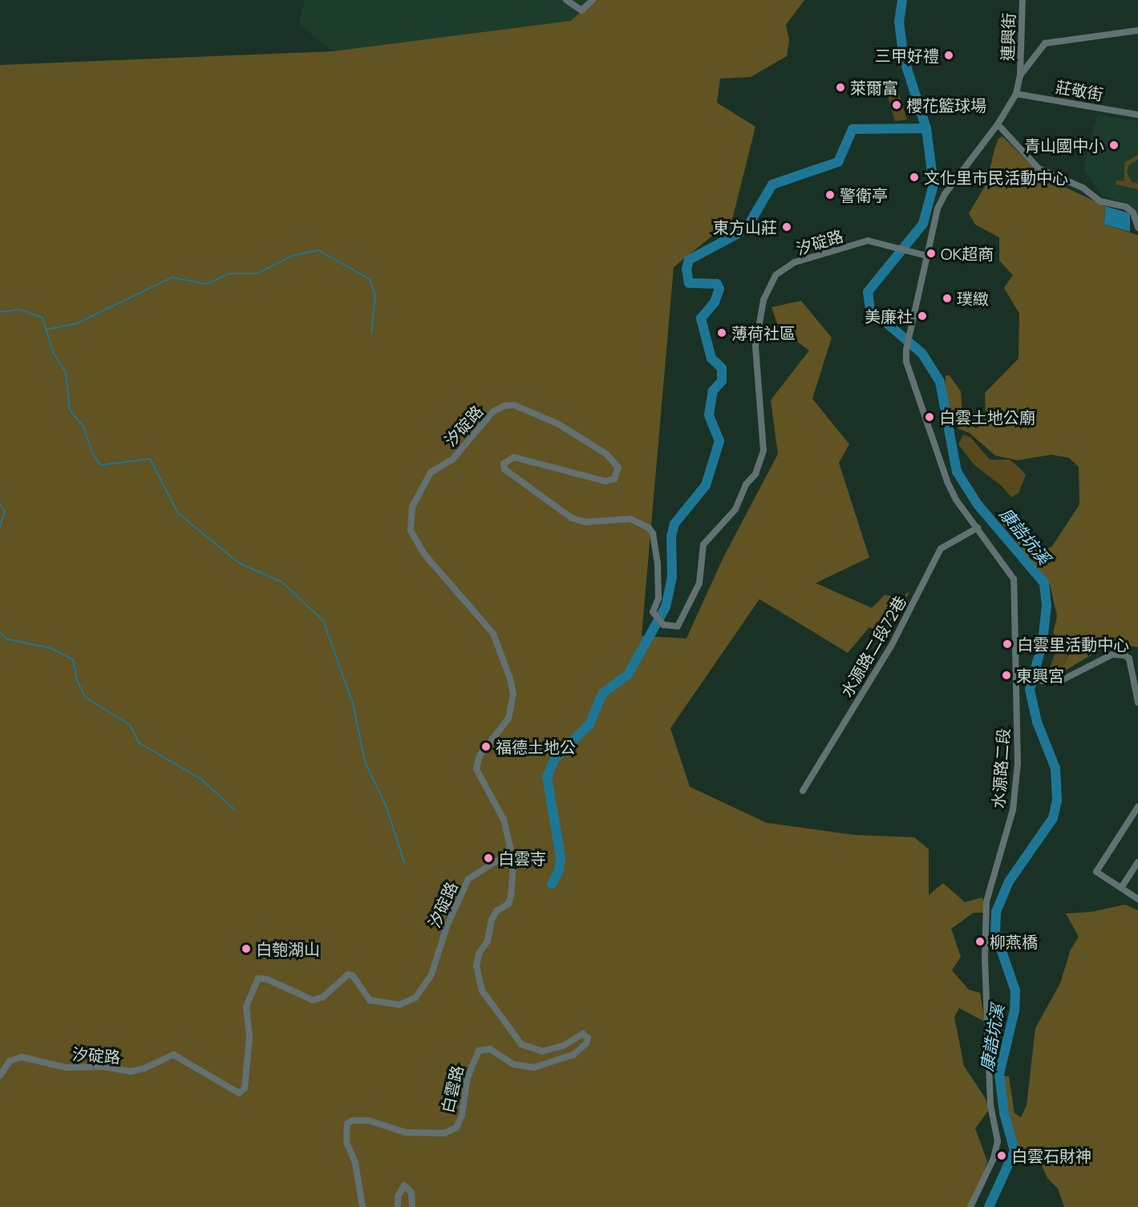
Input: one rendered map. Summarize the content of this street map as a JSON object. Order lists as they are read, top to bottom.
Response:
{
  "streets": {
    "street": [
      "連興街",
      "莊敬街",
      "汐碇路",
      "水源路二段72巷",
      "水源路二段",
      "白雲路"
    ]
  },
  "crossings": [
    ["連興街", "莊敬街"],
    ["連興街", "汐碇路"],
    ["連興街", "水源路二段"],
    ["汐碇路", "水源路二段"],
    ["汐碇路", "白雲路"],
    ["水源路二段72巷", "水源路二段"]
  ],
  "water": ["康誥坑溪"],
  "places": [
    "三甲好禮",
    "萊爾富",
    "櫻花籃球場",
    "青山國中小",
    "文化里市民活動中心",
    "警衛亭",
    "東方山莊",
    "OK超商",
    "璞緻",
    "美廉社",
    "薄荷社區",
    "白雲土地公廟",
    "白雲里活動中心",
    "東興宮",
    "福德土地公",
    "白雲寺",
    "柳燕橋",
    "白匏湖山",
    "白雲石財神"
  ]
}
